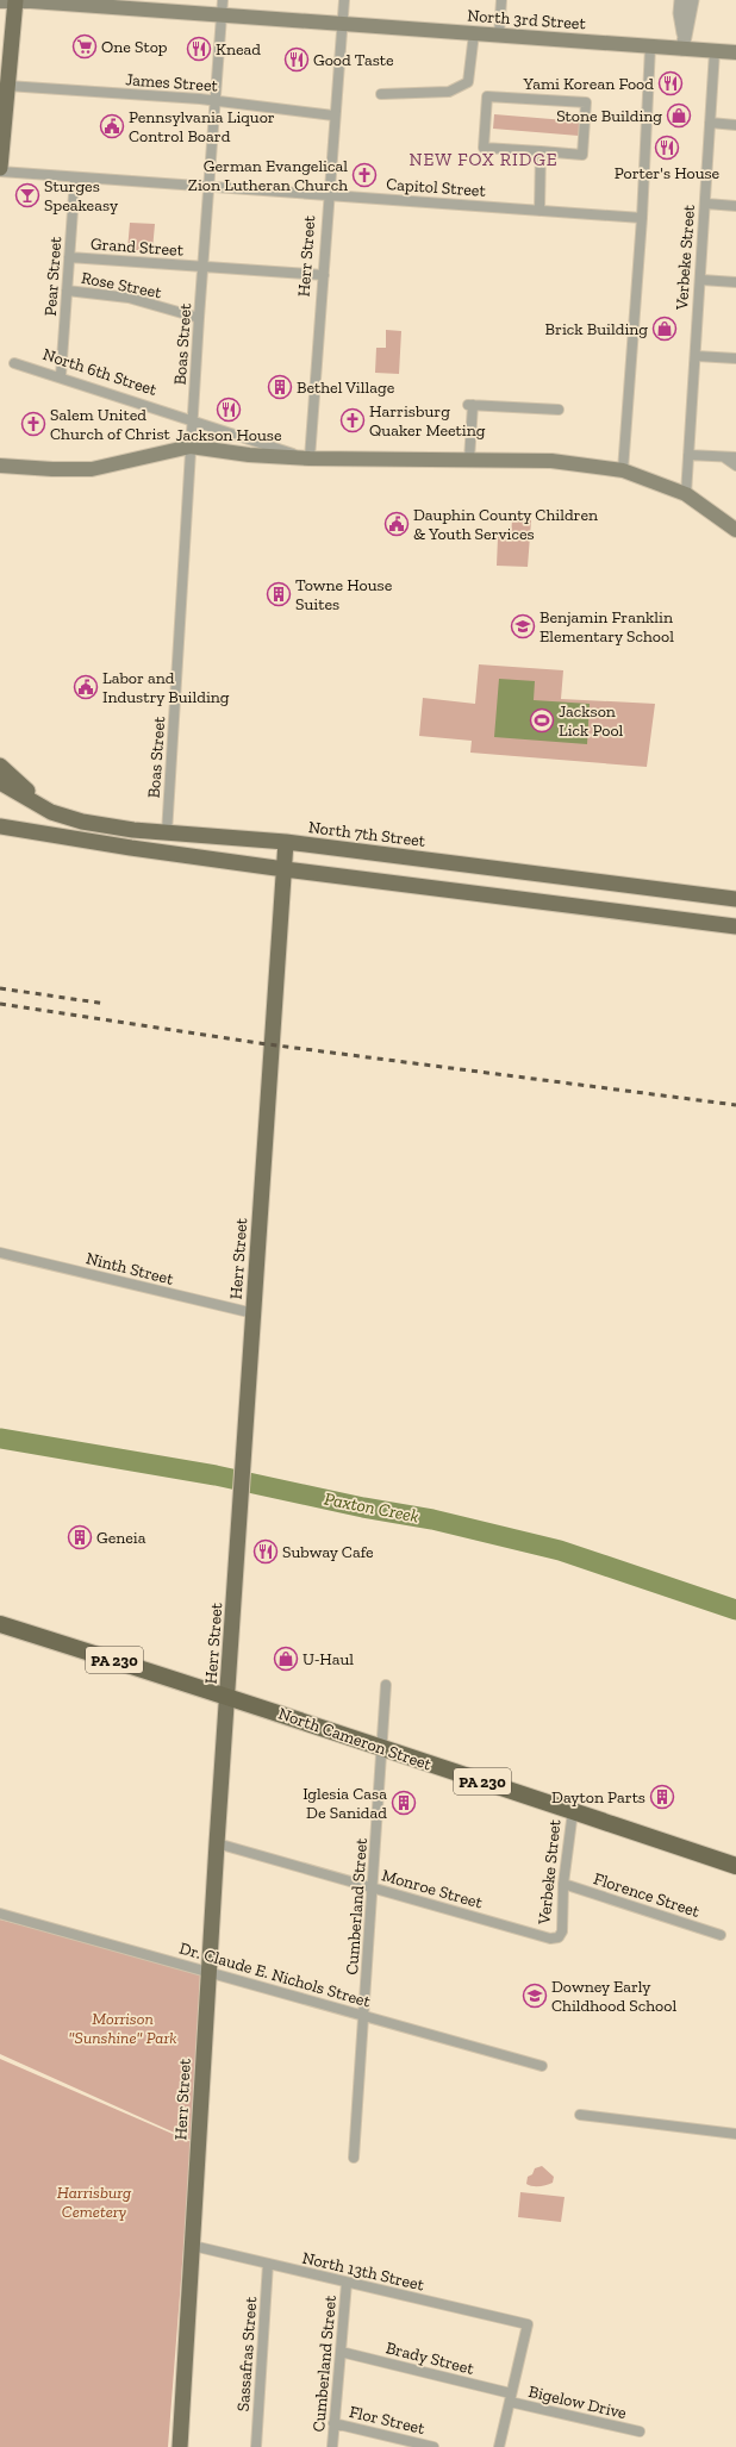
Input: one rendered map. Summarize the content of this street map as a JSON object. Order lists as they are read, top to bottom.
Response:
{
  "streets": {
    "highway": ["PA 230", "North Cameron Street"],
    "main road": [
      "North 3rd Street",
      "Herr Street",
      "North 6th Street",
      "North 7th Street"
    ],
    "street": [
      "James Street",
      "Capitol Street",
      "Grand Street",
      "Verbeke Street",
      "Pear Street",
      "Rose Street",
      "Boas Street",
      "Ninth Street",
      "Monroe Street",
      "Florence Street",
      "Cumberland Street",
      "Dr. Claude E. Nichols Street",
      "North 13th Street",
      "Sassafras Street",
      "Brady Street",
      "Bigelow Drive",
      "Flor Street"
    ]
  },
  "crossings": [
    ["North 3rd Street", "Herr Street"],
    ["North 3rd Street", "Verbeke Street"],
    ["North 3rd Street", "Boas Street"],
    ["James Street", "Herr Street"],
    ["James Street", "Boas Street"],
    ["Capitol Street", "Herr Street"],
    ["Capitol Street", "Pear Street"],
    ["Capitol Street", "Boas Street"],
    ["Grand Street", "Herr Street"],
    ["Grand Street", "Pear Street"],
    ["Grand Street", "Boas Street"],
    ["Herr Street", "North 6th Street"],
    ["Herr Street", "North 7th Street"],
    ["Herr Street", "Ninth Street"],
    ["Herr Street", "North Cameron Street"],
    ["Herr Street", "Monroe Street"],
    ["Herr Street", "Dr. Claude E. Nichols Street"],
    ["Herr Street", "North 13th Street"],
    ["Verbeke Street", "North 6th Street"],
    ["Verbeke Street", "North Cameron Street"],
    ["Verbeke Street", "Monroe Street"],
    ["Verbeke Street", "Florence Street"],
    ["Pear Street", "Rose Street"],
    ["Pear Street", "North 6th Street"],
    ["Rose Street", "Boas Street"],
    ["Boas Street", "North 6th Street"],
    ["Boas Street", "North 7th Street"],
    ["North Cameron Street", "Cumberland Street"],
    ["Monroe Street", "Cumberland Street"],
    ["Cumberland Street", "Dr. Claude E. Nichols Street"],
    ["Cumberland Street", "North 13th Street"],
    ["Cumberland Street", "Brady Street"],
    ["Cumberland Street", "Flor Street"],
    ["North 13th Street", "Sassafras Street"],
    ["North 13th Street", "Brady Street"],
    ["North 13th Street", "Bigelow Drive"],
    ["Brady Street", "Bigelow Drive"]
  ],
  "districts": ["NEW FOX RIDGE"],
  "water": ["Paxton Creek"],
  "parks": ["Morrison \"Sunshine\" Park", "Harrisburg Cemetery"],
  "places": {
    "supermarket": ["One Stop"],
    "restaurant": [
      "Knead",
      "Good Taste",
      "Yami Korean Food",
      "Porter's House",
      "Jackson House",
      "Subway Cafe"
    ],
    "shop": ["Stone Building", "Brick Building", "U-Haul"],
    "public building": ["Pennsylvania Liquor Control Board", "Dauphin County Children & Youth Services", "Labor and Industry Building"],
    "church": ["German Evangelical Zion Lutheran Church", "Harrisburg Quaker Meeting", "Salem United Church of Christ"],
    "bar": ["Sturges Speakeasy"],
    "building": [
      "Bethel Village",
      "Towne House Suites",
      "Geneia",
      "Dayton Parts",
      "Iglesia Casa De Sanidad"
    ],
    "school or university": ["Benjamin Franklin Elementary School", "Downey Early Childhood School"],
    "sports": ["Jackson Lick Pool"]
  }
}
